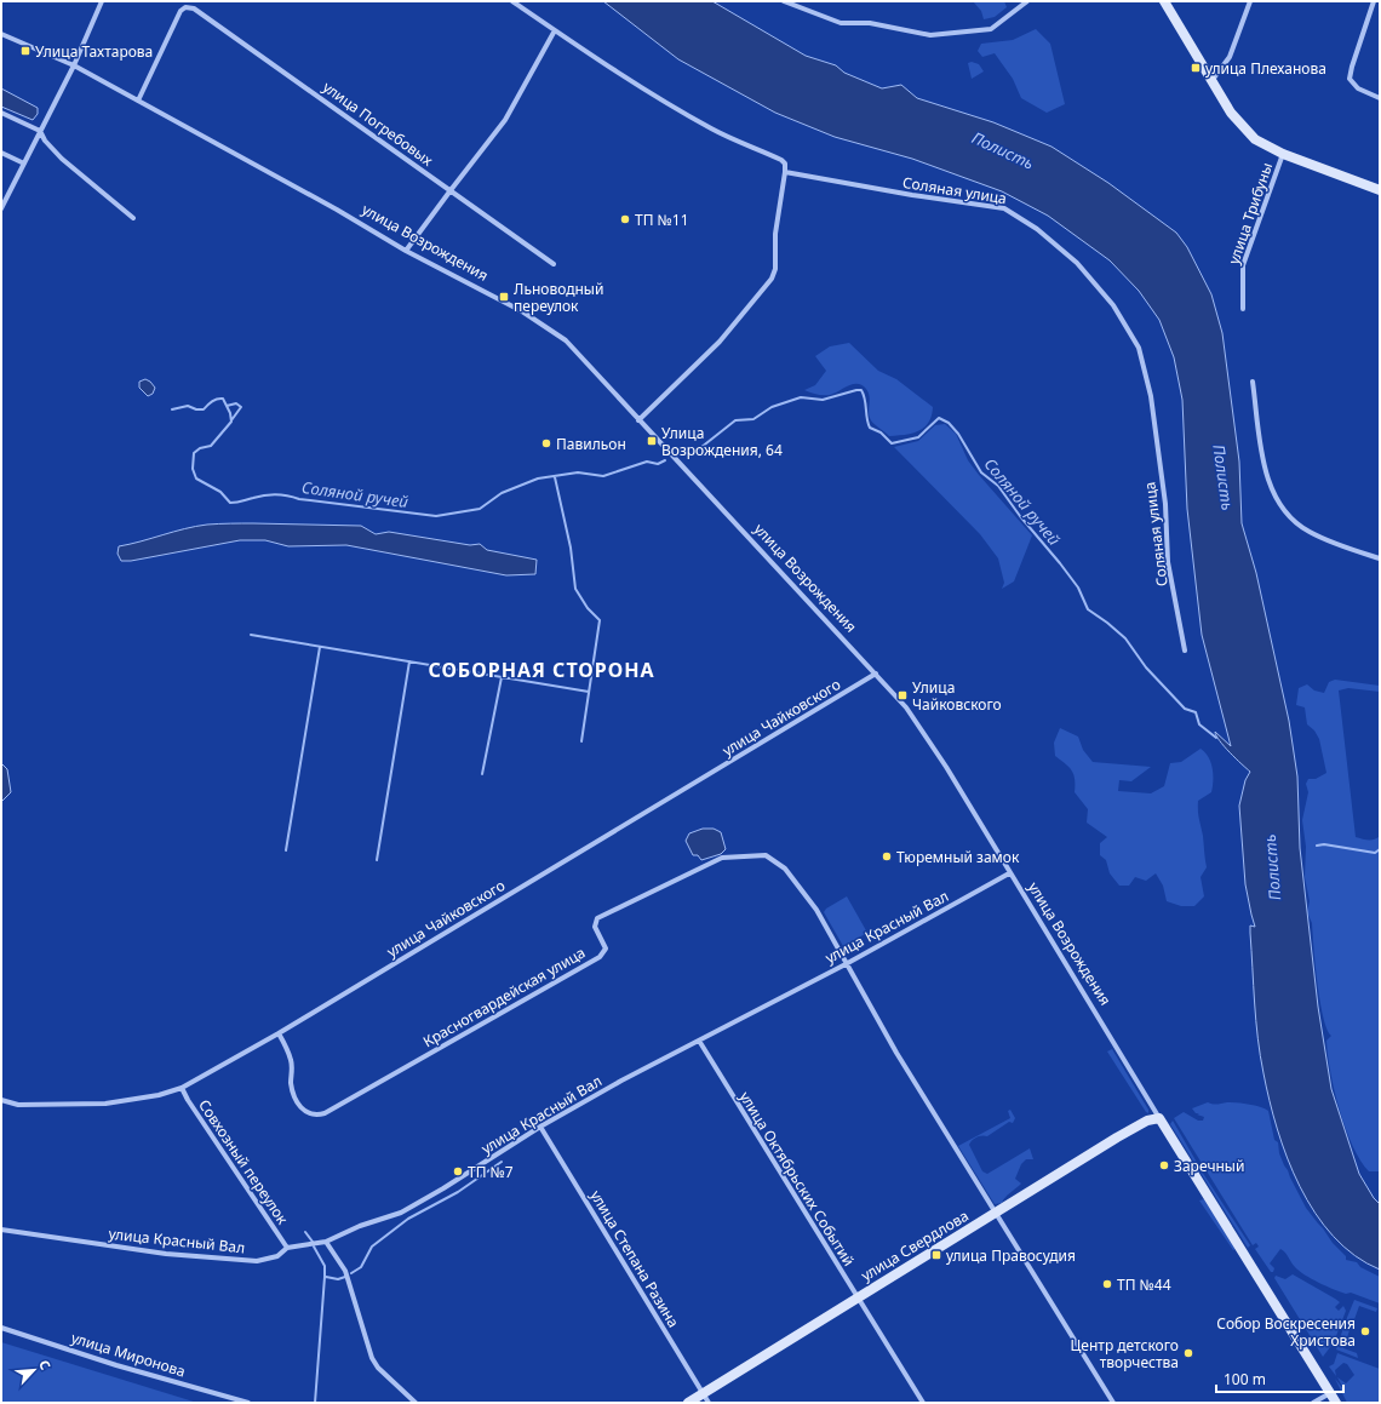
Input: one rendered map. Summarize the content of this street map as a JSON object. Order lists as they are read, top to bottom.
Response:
{
  "streets": {
    "street": [
      "улица Погребовых",
      "Соляная улица",
      "улица Трибуны",
      "улица Возрождения",
      "улица Чайковского",
      "улица Красный Вал",
      "Красногвардейская улица",
      "Совхозный переулок",
      "улица Октябрьских Событий",
      "улица Свердлова",
      "улица Степана Разина",
      "улица Миронова"
    ]
  },
  "crossings": [
    ["улица Погребовых", "улица Возрождения"],
    ["улица Возрождения", "улица Чайковского"],
    ["улица Возрождения", "улица Красный Вал"],
    ["улица Возрождения", "улица Свердлова"],
    ["улица Чайковского", "Красногвардейская улица"],
    ["улица Чайковского", "Совхозный переулок"],
    ["улица Красный Вал", "Красногвардейская улица"],
    ["улица Красный Вал", "Совхозный переулок"],
    ["улица Красный Вал", "улица Октябрьских Событий"],
    ["улица Красный Вал", "улица Степана Разина"],
    ["улица Октябрьских Событий", "улица Свердлова"],
    ["улица Свердлова", "улица Степана Разина"]
  ],
  "districts": ["СОБОРНАЯ СТОРОНА"],
  "water": ["Полисть", "Соляной ручей"],
  "places": {
    "transit": [
      "Улица Тахтарова",
      "улица Плеханова",
      "Льноводный переулок",
      "Улица Возрождения, 64",
      "Улица Чайковского",
      "улица Правосудия"
    ],
    "other": [
      "ТП №11",
      "Павильон",
      "Тюремный замок",
      "Заречный",
      "ТП №7",
      "ТП №44",
      "Собор Воскресения Христова",
      "Центр детского творчества"
    ]
  },
  "scale_bar": "100 m",
  "north": "top right"
}
